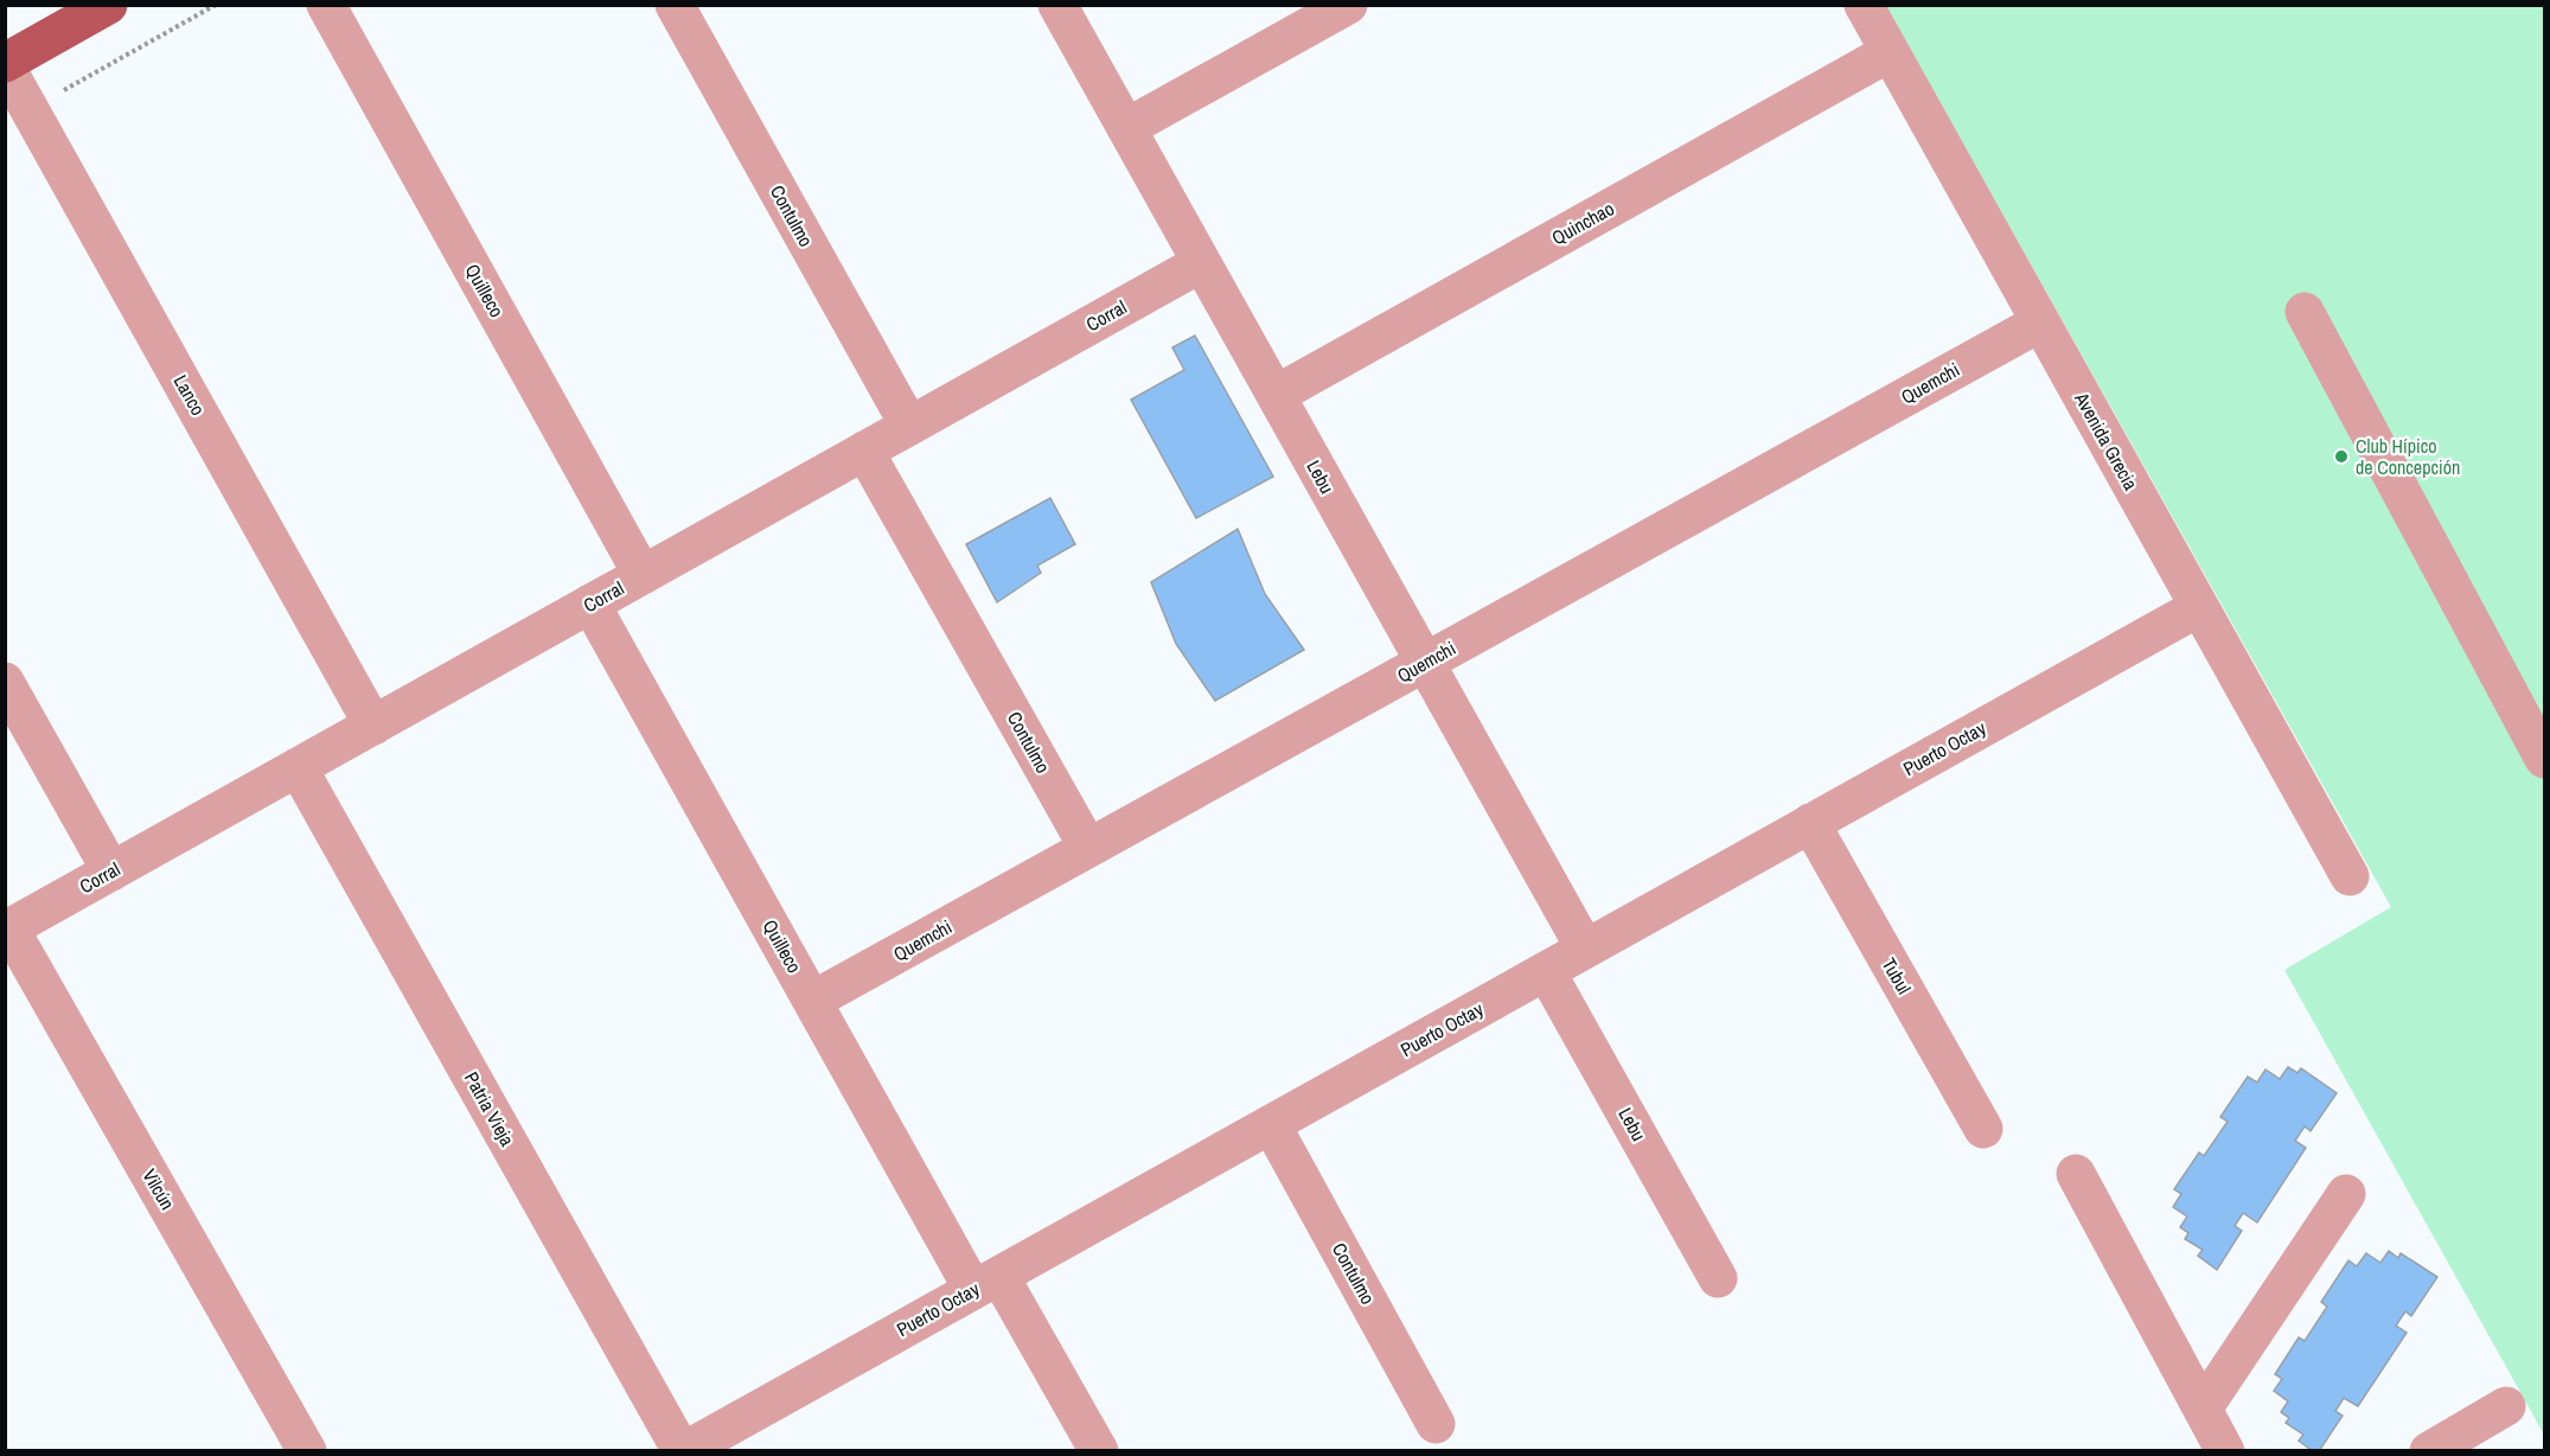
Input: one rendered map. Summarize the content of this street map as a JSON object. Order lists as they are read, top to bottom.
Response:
{
  "streets": {
    "street": [
      "Contulmo",
      "Quinchao",
      "Quilleco",
      "Corral",
      "Quemchi",
      "Lanco",
      "Avenida Grecia",
      "Lebu",
      "Puerto Octay",
      "Tubul",
      "Patria Vieja",
      "Vilcún"
    ]
  },
  "crossings": [
    ["Contulmo", "Corral"],
    ["Contulmo", "Quemchi"],
    ["Contulmo", "Puerto Octay"],
    ["Quinchao", "Avenida Grecia"],
    ["Quinchao", "Lebu"],
    ["Quilleco", "Corral"],
    ["Quilleco", "Quemchi"],
    ["Quilleco", "Puerto Octay"],
    ["Corral", "Lanco"],
    ["Corral", "Lebu"],
    ["Corral", "Patria Vieja"],
    ["Corral", "Vilcún"],
    ["Quemchi", "Avenida Grecia"],
    ["Quemchi", "Lebu"],
    ["Avenida Grecia", "Puerto Octay"],
    ["Lebu", "Puerto Octay"],
    ["Puerto Octay", "Tubul"],
    ["Puerto Octay", "Patria Vieja"]
  ],
  "places": ["Club Hípico de Concepción"]
}
